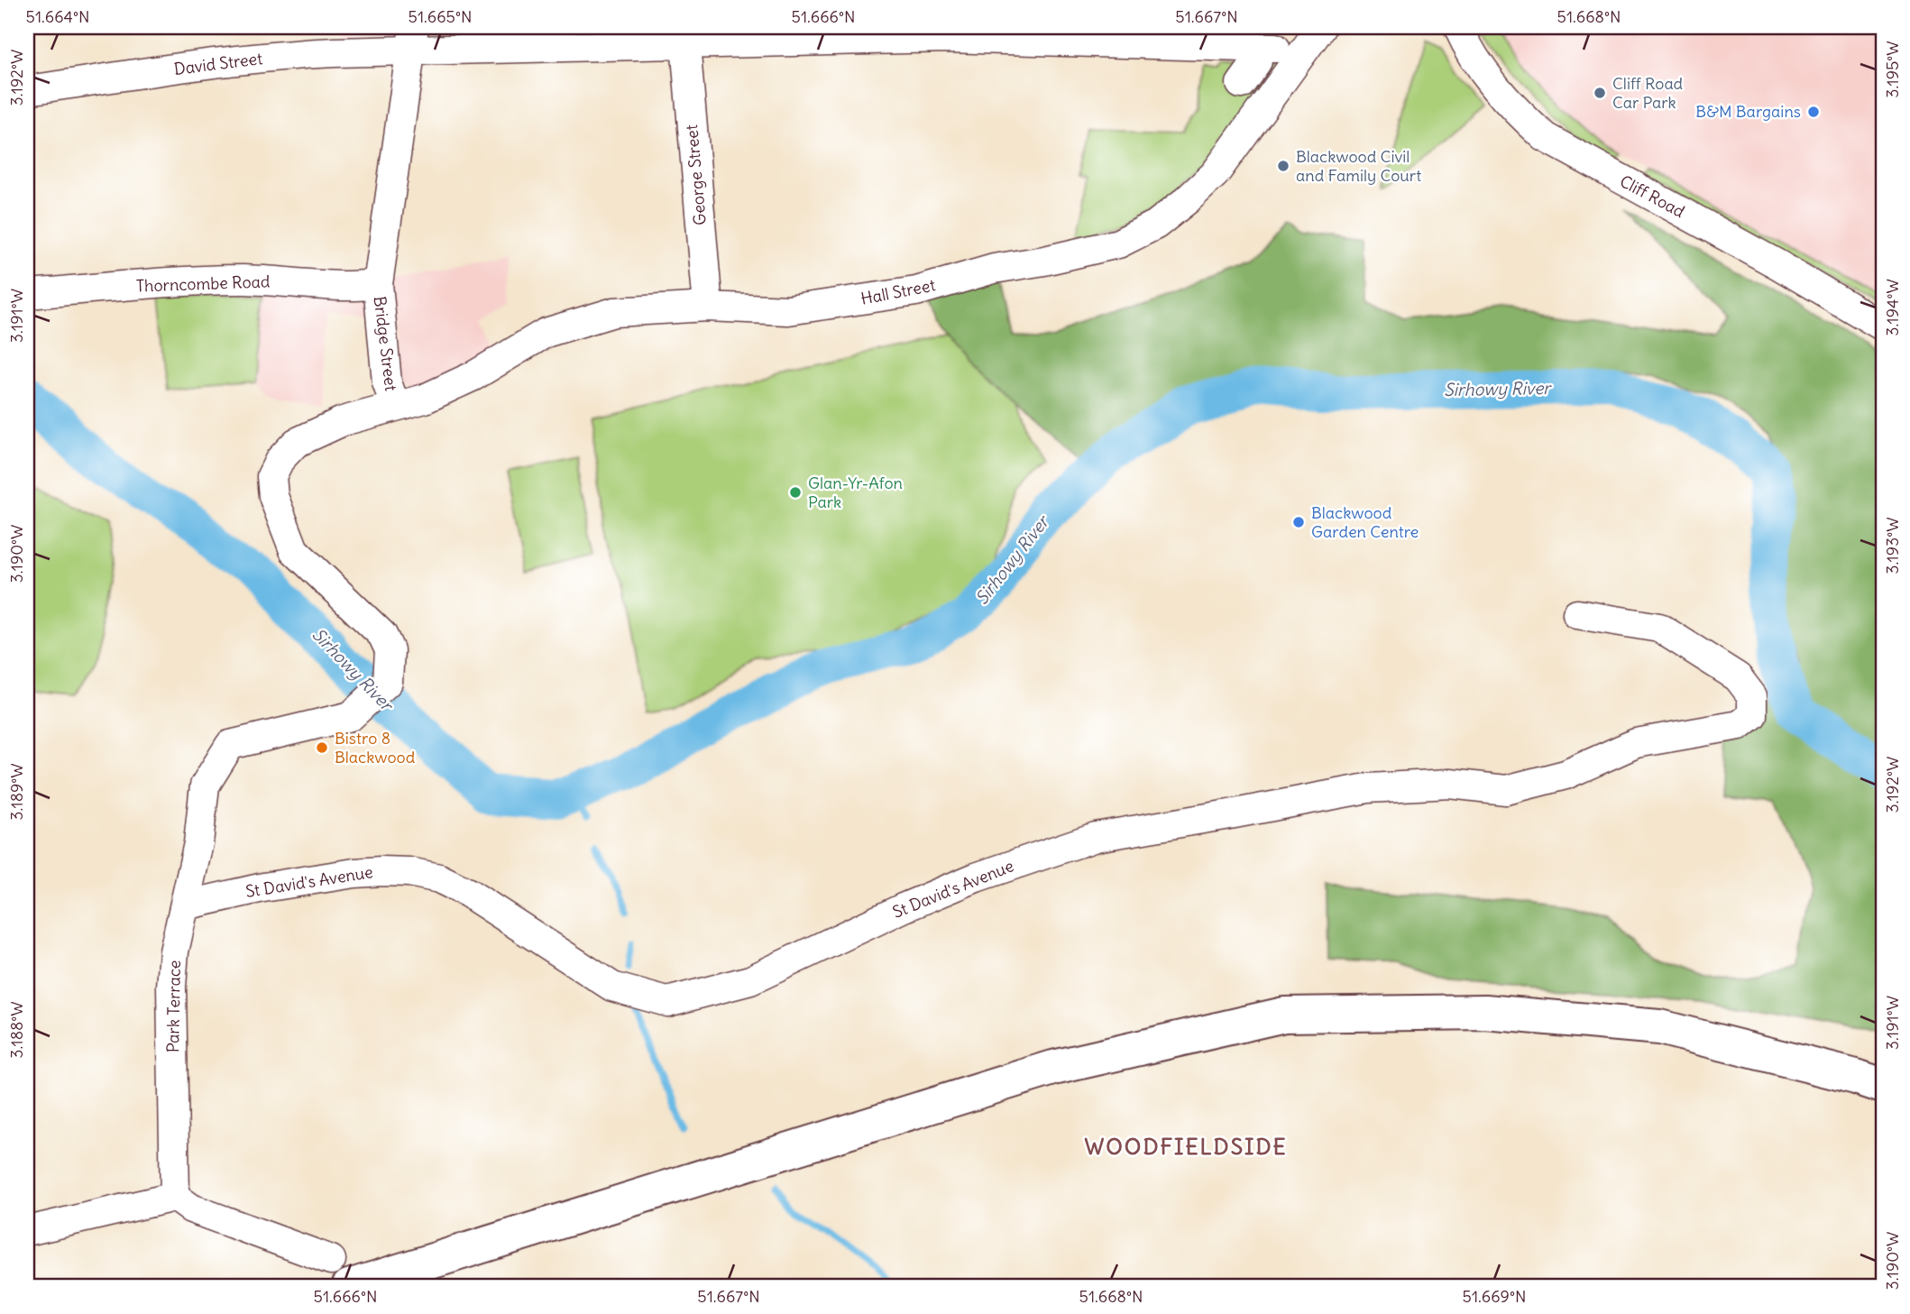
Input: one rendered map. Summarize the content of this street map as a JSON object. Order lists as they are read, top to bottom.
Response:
{
  "streets": {
    "street": [
      "David Street",
      "George Street",
      "Cliff Road",
      "Thorncombe Road",
      "Hall Street",
      "Bridge Street",
      "St David's Avenue",
      "Park Terrace"
    ]
  },
  "crossings": [
    ["David Street", "George Street"],
    ["David Street", "Bridge Street"],
    ["George Street", "Hall Street"],
    ["Thorncombe Road", "Bridge Street"],
    ["Hall Street", "Bridge Street"],
    ["Bridge Street", "Park Terrace"],
    ["St David's Avenue", "Park Terrace"]
  ],
  "districts": ["WOODFIELDSIDE"],
  "water": ["Sirhowy River"],
  "places": [
    "Cliff Road Car Park",
    "B&M Bargains",
    "Blackwood Civil and Family Court",
    "Glan-Yr-Afon Park",
    "Blackwood Garden Centre",
    "Bistro 8 Blackwood"
  ],
  "coordinates": [
    "51.664°N",
    "51.665°N",
    "51.666°N",
    "51.667°N",
    "51.668°N",
    "3.195°W",
    "3.192°W",
    "3.194°W",
    "3.191°W",
    "3.193°W",
    "3.190°W",
    "3.189°W",
    "3.188°W",
    "51.669°N"
  ]
}
